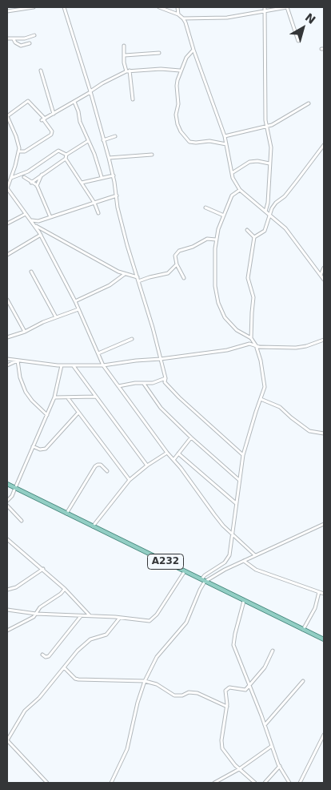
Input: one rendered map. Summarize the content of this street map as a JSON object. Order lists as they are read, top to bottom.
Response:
{
  "streets": {
    "main road": ["A232"]
  },
  "north": "top right"
}
